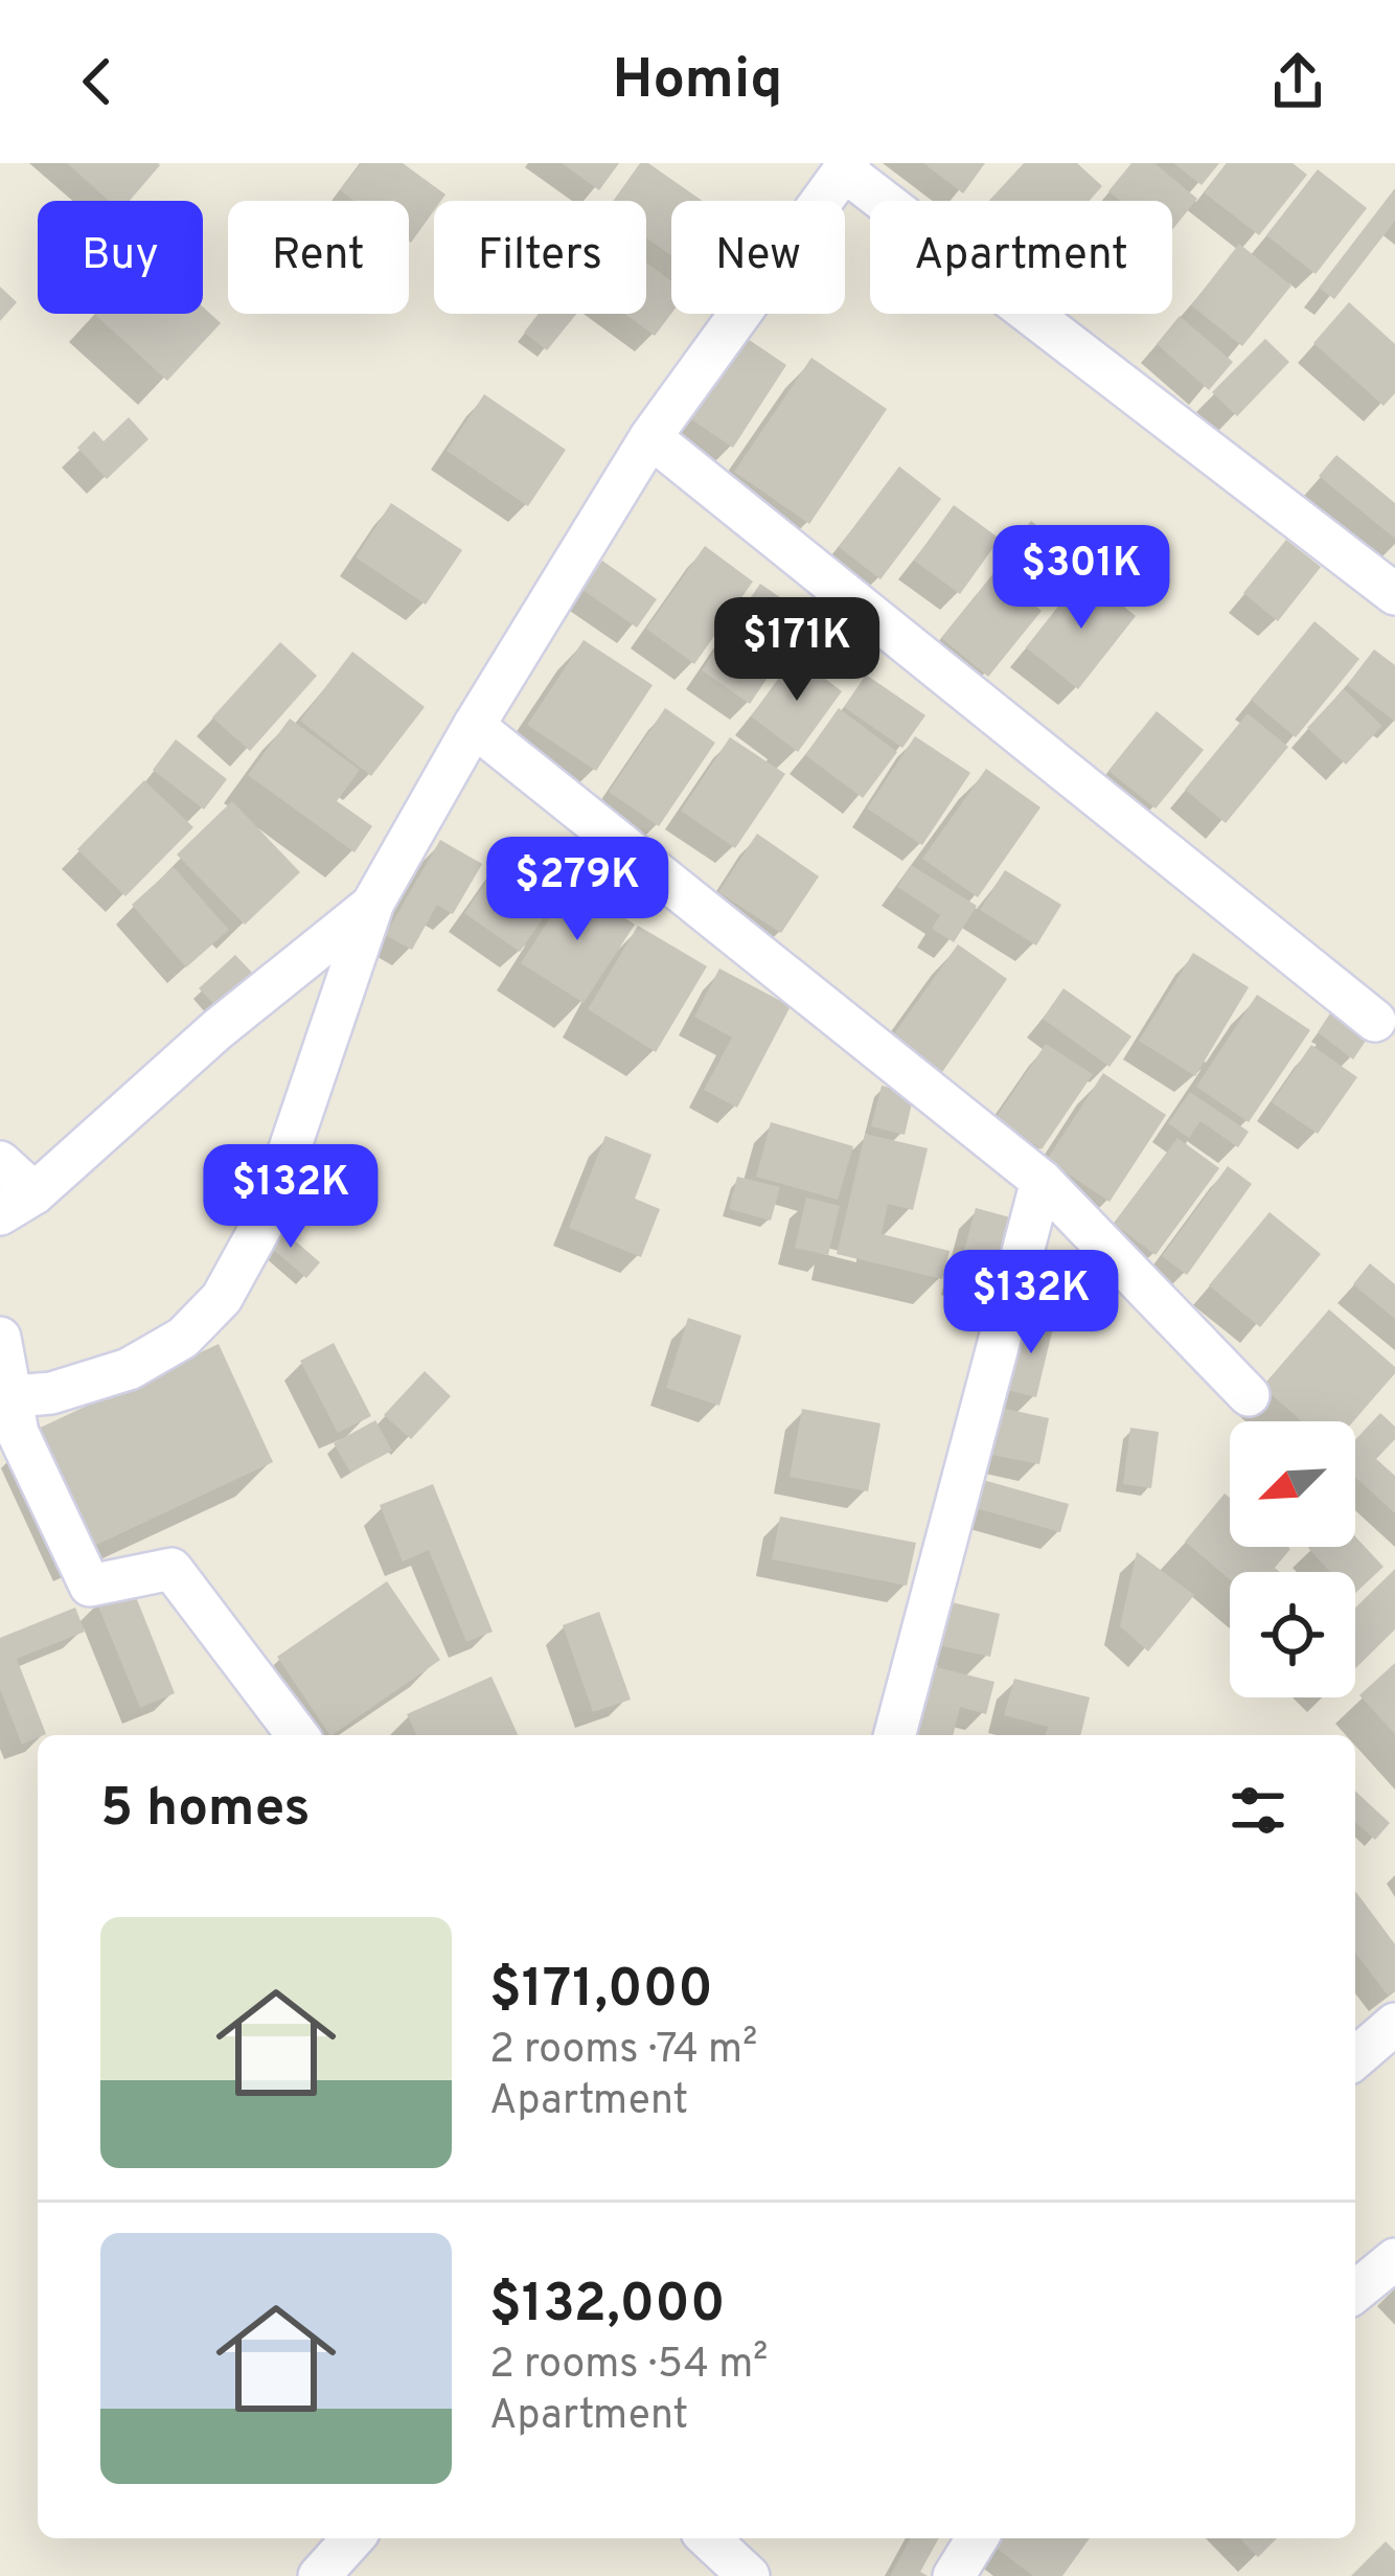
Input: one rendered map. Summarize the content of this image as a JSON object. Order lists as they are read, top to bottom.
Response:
{
  "north": "bottom left",
  "page": {
    "header": "Homiq",
    "chip": [
      "Buy",
      "Rent",
      "Filters",
      "New",
      "Apartment"
    ],
    "price": [
      "$301K",
      "$171K",
      "$279K",
      "$132K",
      "$132K"
    ],
    "heading": "5 homes",
    "list": [
      {
        "name": "$171,000",
        "note": "2 rooms · 74 m² · Apartment"
      },
      {
        "name": "$132,000",
        "note": "2 rooms · 54 m² · Apartment"
      }
    ]
  }
}
